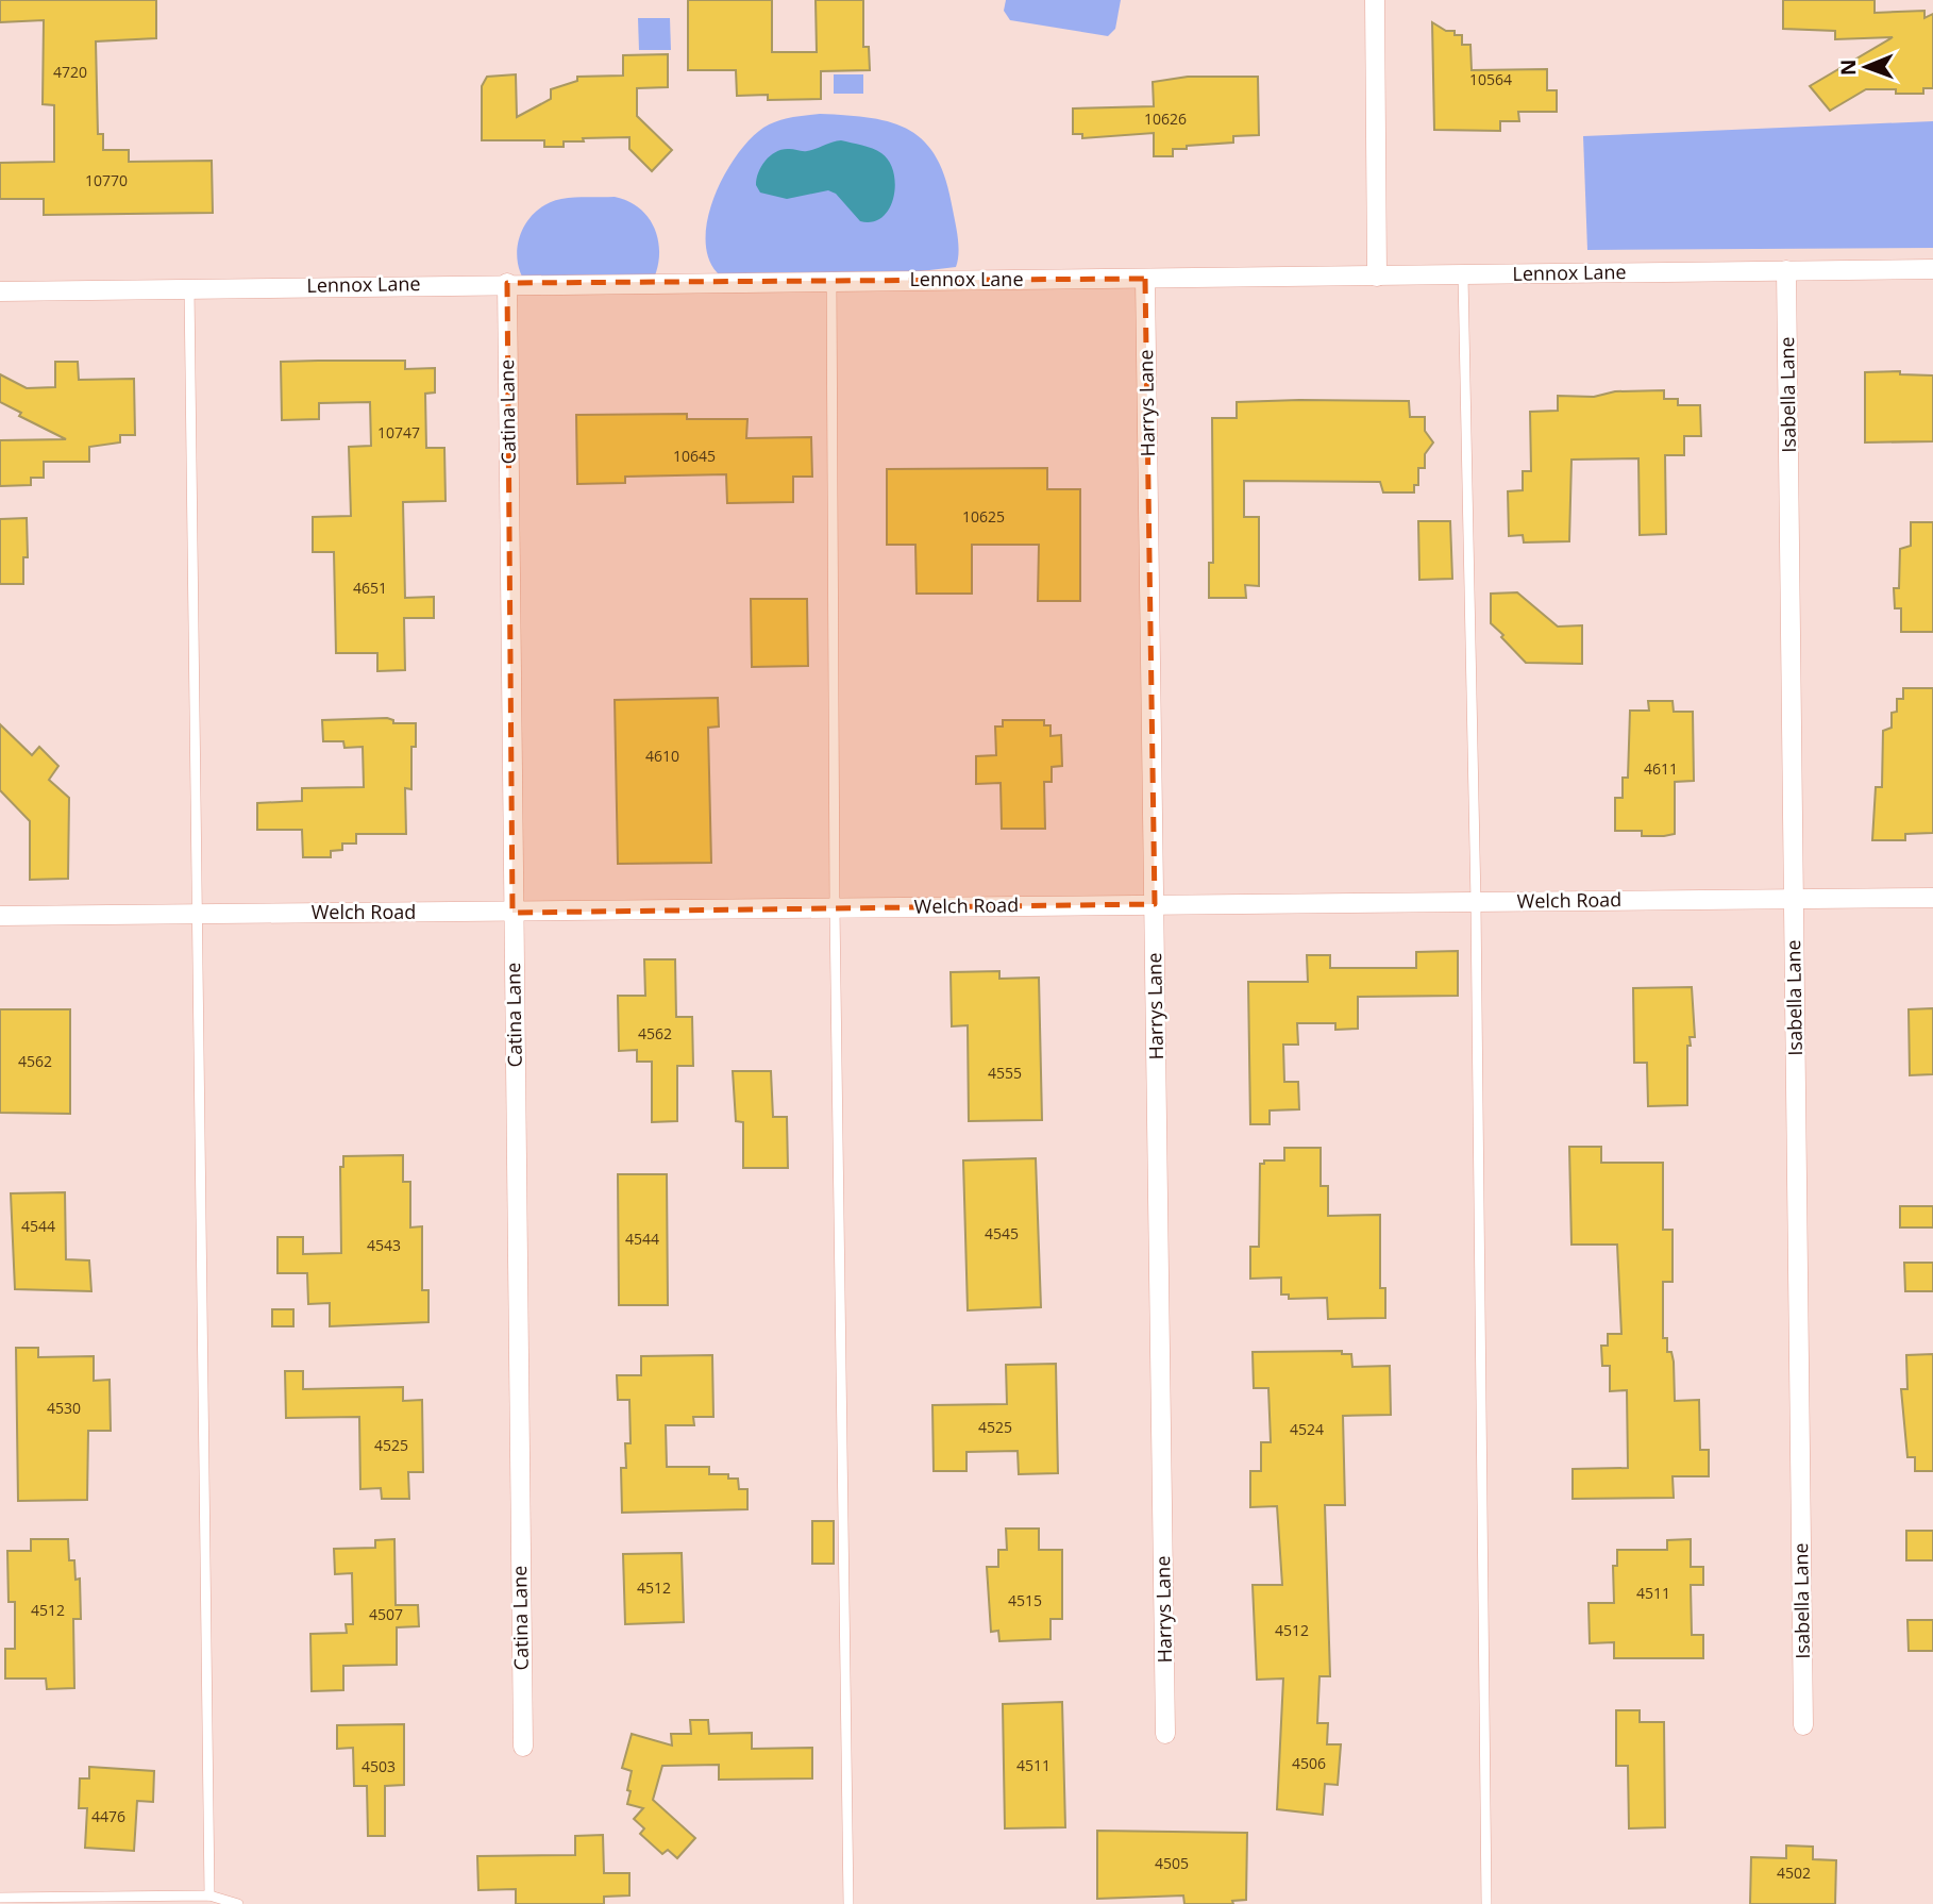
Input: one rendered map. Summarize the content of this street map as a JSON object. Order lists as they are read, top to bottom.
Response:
{
  "streets": {
    "street": [
      "Lennox Lane",
      "Isabella Lane",
      "Harrys Lane",
      "Catina Lane",
      "Welch Road"
    ]
  },
  "crossings": [
    ["Lennox Lane", "Isabella Lane"],
    ["Lennox Lane", "Harrys Lane"],
    ["Lennox Lane", "Catina Lane"],
    ["Isabella Lane", "Welch Road"],
    ["Harrys Lane", "Welch Road"],
    ["Catina Lane", "Welch Road"]
  ],
  "house_numbers": [
    "4720",
    "10564",
    "10626",
    "10770",
    "10747",
    "10645",
    "10625",
    "4651",
    "4610",
    "4611",
    "4562",
    "4562",
    "4555",
    "4544",
    "4545",
    "4544",
    "4543",
    "4530",
    "4525",
    "4524",
    "4525",
    "4512",
    "4511",
    "4515",
    "4512",
    "4507",
    "4512",
    "4506",
    "4511",
    "4503",
    "4476",
    "4505",
    "4502"
  ],
  "north": "left"
}
